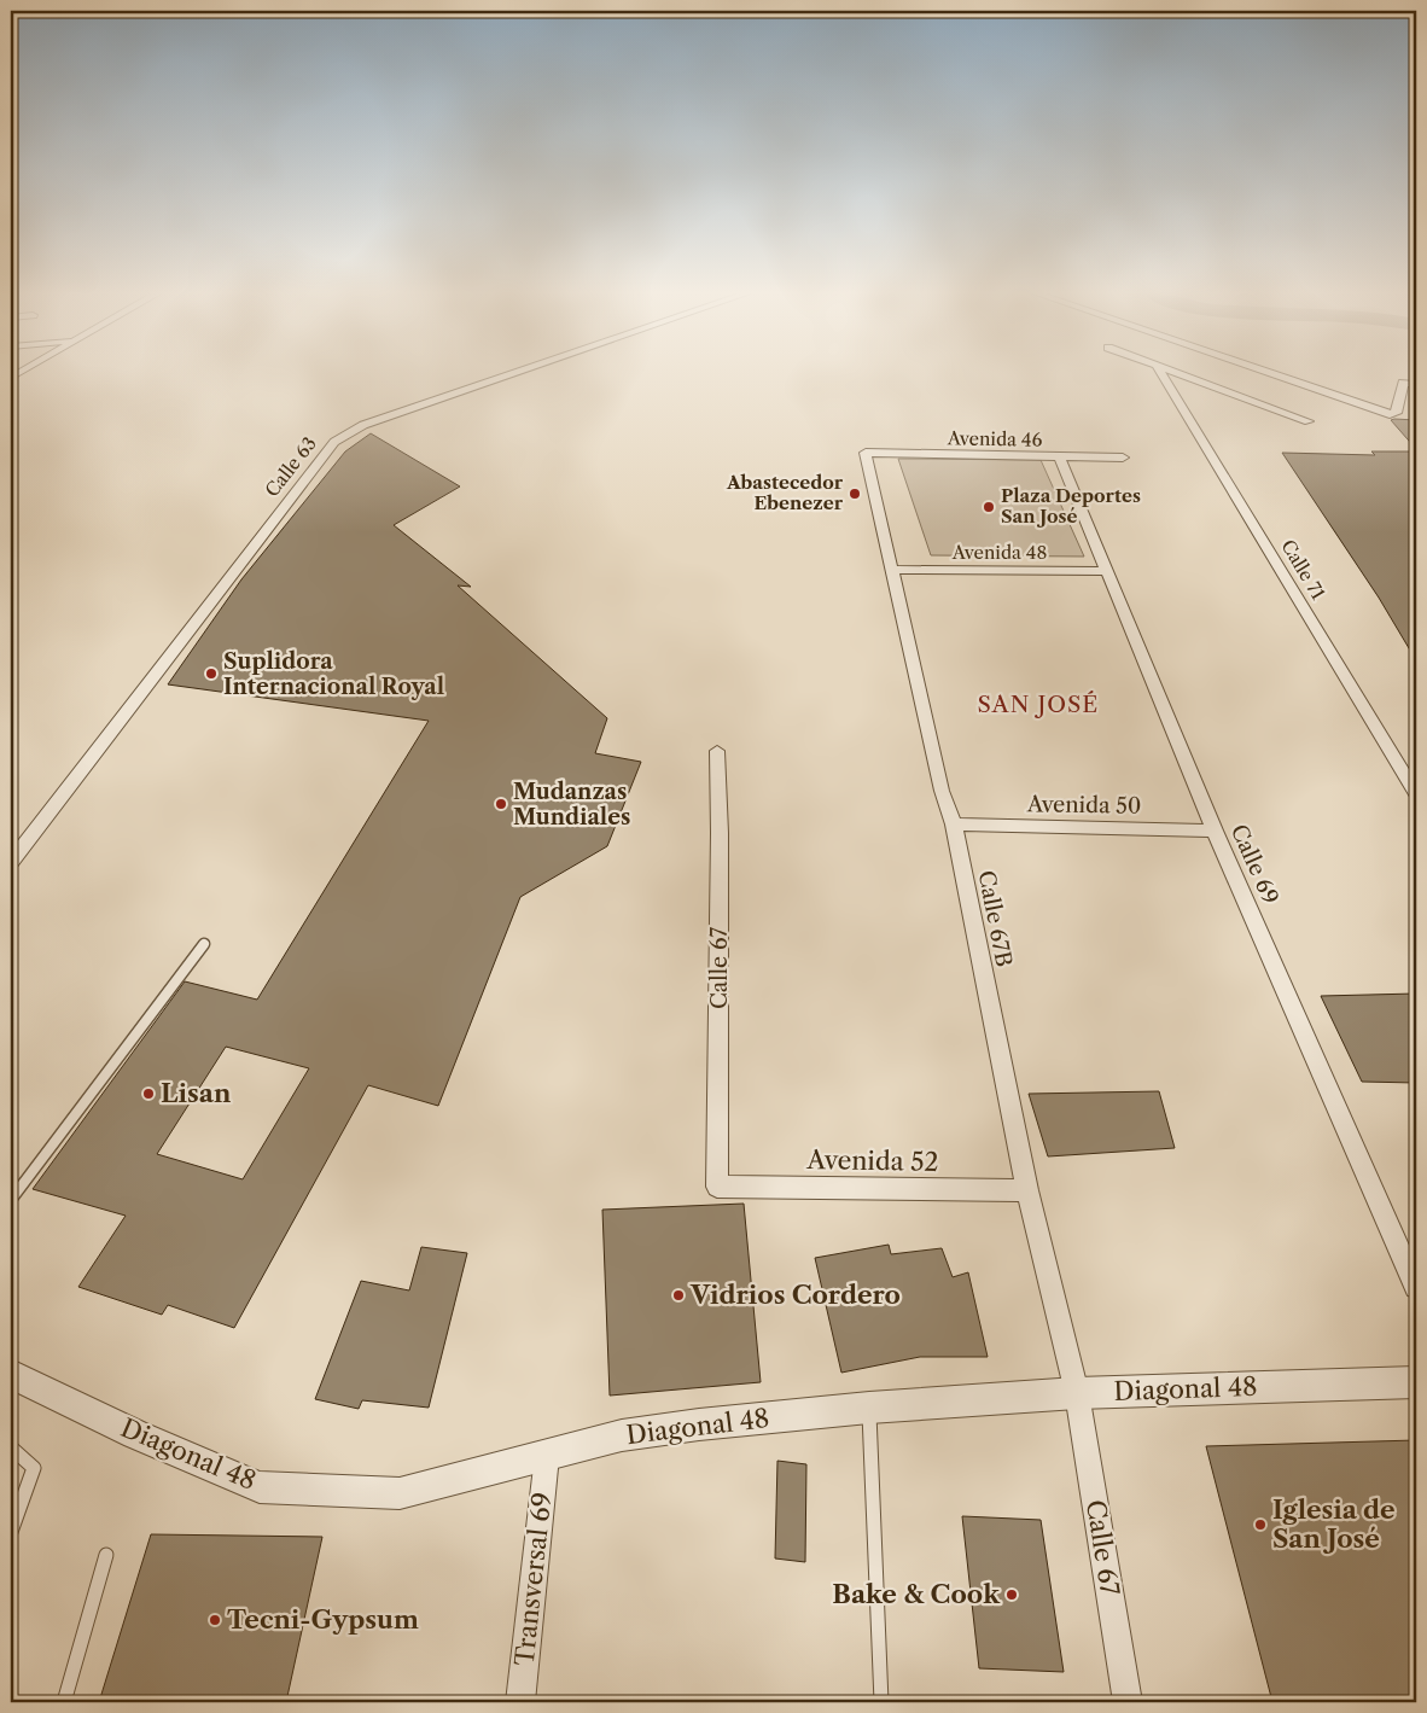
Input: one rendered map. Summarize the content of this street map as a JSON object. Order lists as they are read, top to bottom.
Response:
{
  "streets": {
    "street": [
      "Avenida 46",
      "Calle 63",
      "Avenida 48",
      "Calle 71",
      "Avenida 50",
      "Calle 69",
      "Calle 67B",
      "Calle 67",
      "Avenida 52",
      "Diagonal 48",
      "Transversal 69"
    ]
  },
  "crossings": [
    ["Avenida 46", "Calle 69"],
    ["Avenida 46", "Calle 67B"],
    ["Avenida 48", "Calle 69"],
    ["Avenida 48", "Calle 67B"],
    ["Avenida 50", "Calle 69"],
    ["Avenida 50", "Calle 67B"],
    ["Calle 67B", "Calle 67"],
    ["Calle 67B", "Avenida 52"],
    ["Calle 67B", "Diagonal 48"],
    ["Calle 67", "Avenida 52"],
    ["Calle 67", "Diagonal 48"],
    ["Diagonal 48", "Transversal 69"]
  ],
  "districts": ["SAN JOSÉ"],
  "places": [
    "Abastecedor Ebenezer",
    "Plaza Deportes San José",
    "Suplidora Internacional Royal",
    "Mudanzas Mundiales",
    "Lisan",
    "Vidrios Cordero",
    "Iglesia de San José",
    "Bake & Cook",
    "Tecni-Gypsum"
  ]
}
